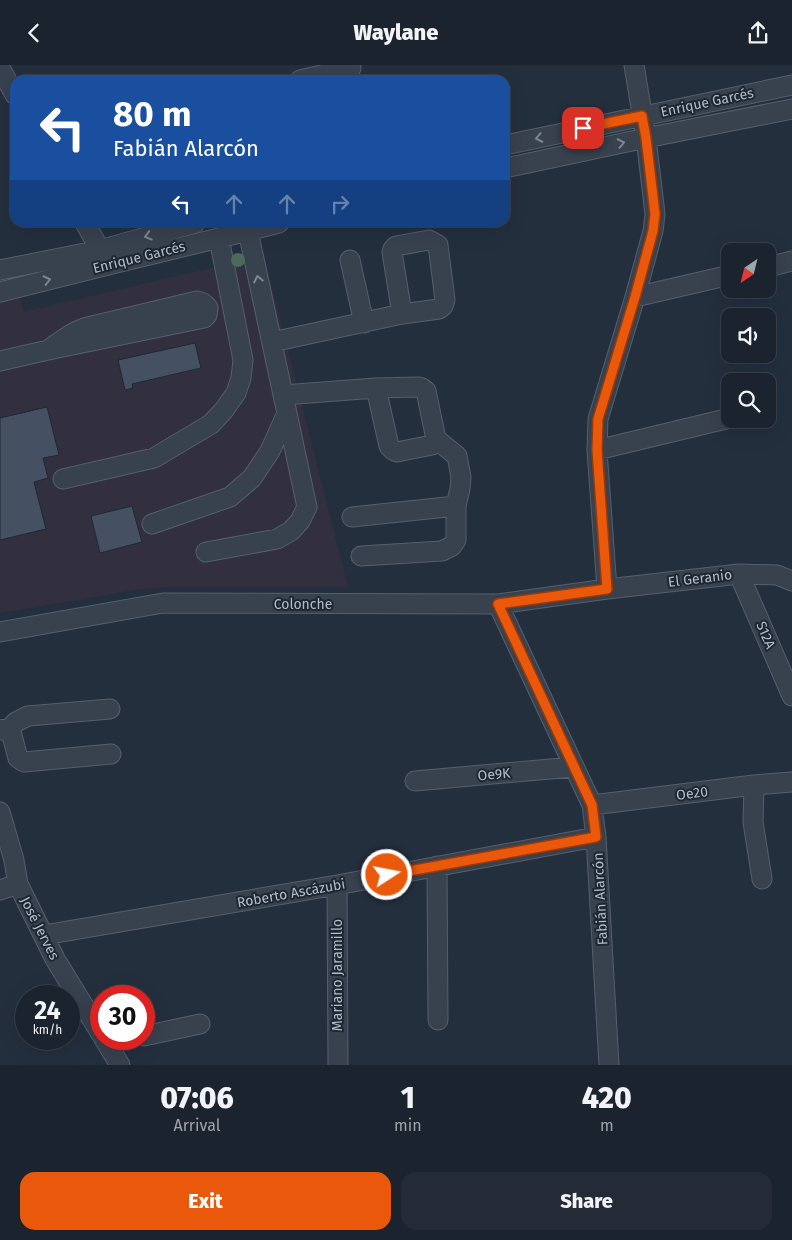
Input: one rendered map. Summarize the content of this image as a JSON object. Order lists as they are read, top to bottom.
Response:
{
  "streets": {
    "street": [
      "Enrique Garcés",
      "El Geranio",
      "Colonche",
      "S12A",
      "Oe9K",
      "Oe20",
      "Roberto Ascázubi",
      "Fabián Alarcón",
      "José Jerves",
      "Mariano Jaramillo"
    ]
  },
  "crossings": [
    ["El Geranio", "Colonche"],
    ["El Geranio", "S12A"],
    ["Colonche", "Fabián Alarcón"],
    ["Oe9K", "Fabián Alarcón"],
    ["Oe20", "Fabián Alarcón"],
    ["Roberto Ascázubi", "Fabián Alarcón"],
    ["Roberto Ascázubi", "José Jerves"],
    ["Roberto Ascázubi", "Mariano Jaramillo"]
  ],
  "north": "bottom left",
  "page": {
    "header": "Waylane",
    "turn": ["80 m", "Fabián Alarcón"],
    "speed": "24 km/h",
    "limit": "30",
    "eta": [
      "07:06",
      "Arrival",
      "1",
      "min",
      "420",
      "m"
    ],
    "buttons": ["Exit", "Share"]
  }
}
